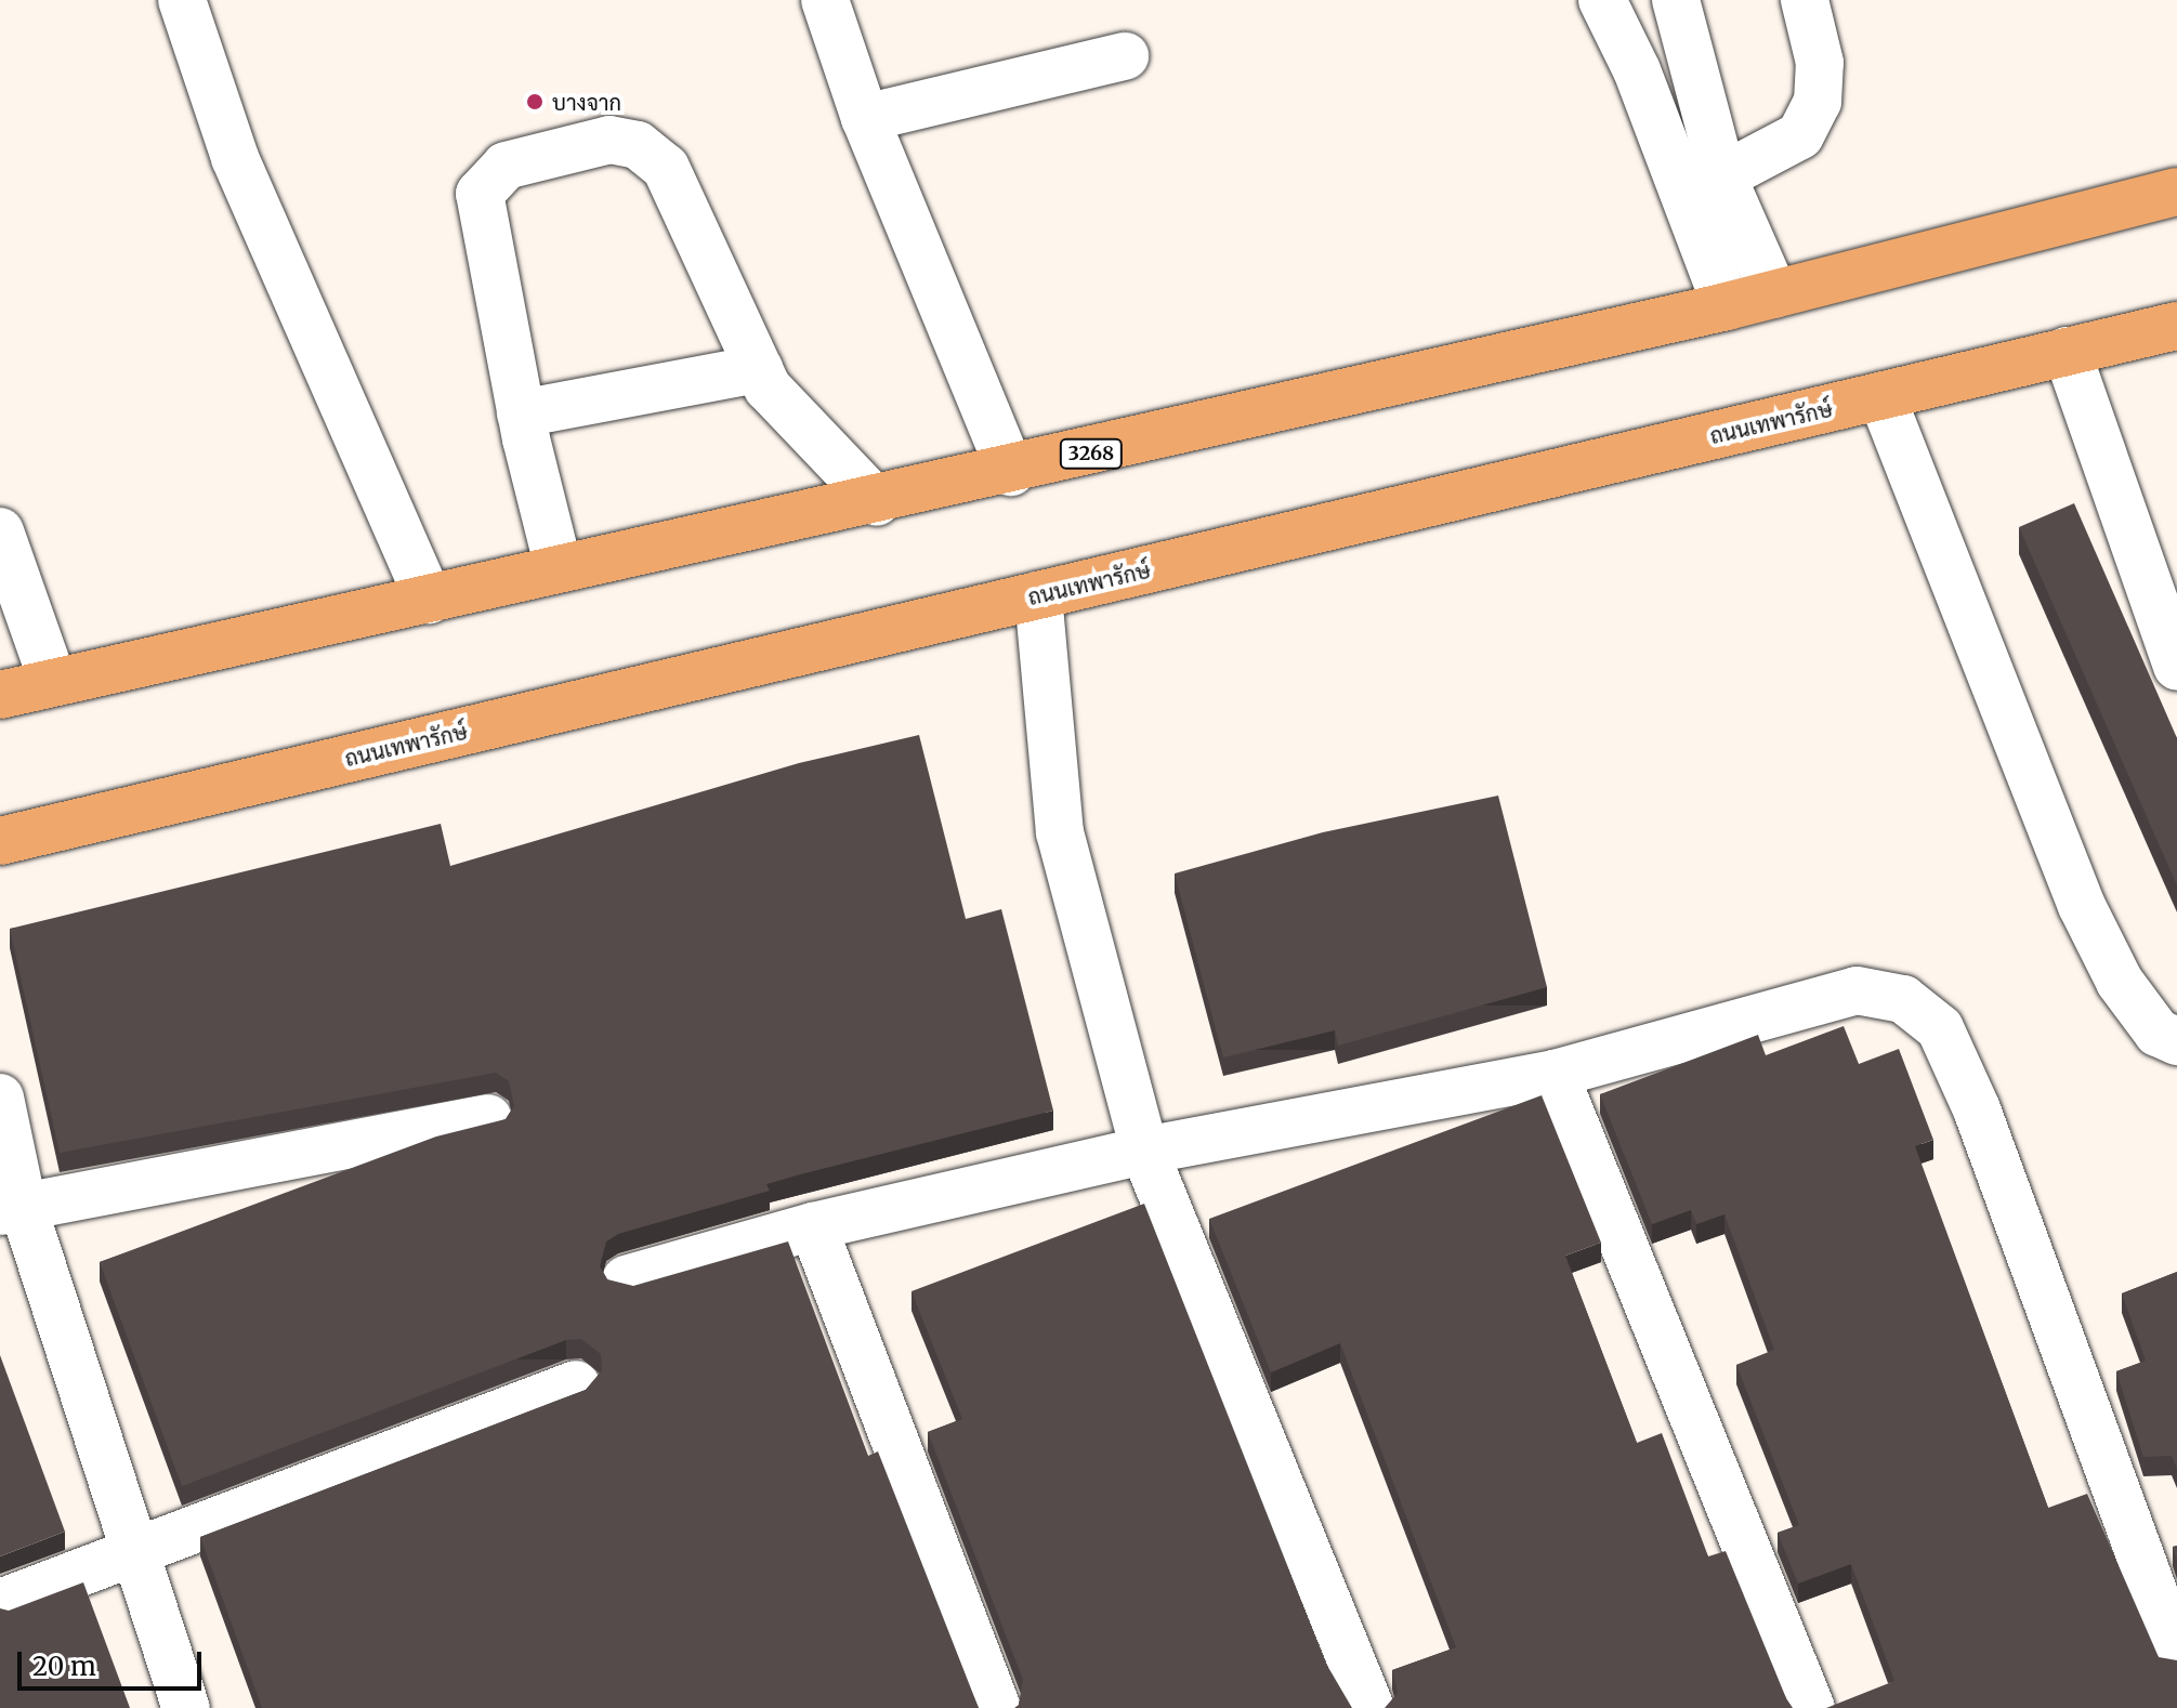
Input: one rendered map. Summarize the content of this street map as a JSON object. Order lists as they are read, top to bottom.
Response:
{
  "streets": {
    "main road": ["ถนนเทพารักษ์", "3268"]
  },
  "places": ["บางจาก"],
  "scale_bar": "20 m"
}
